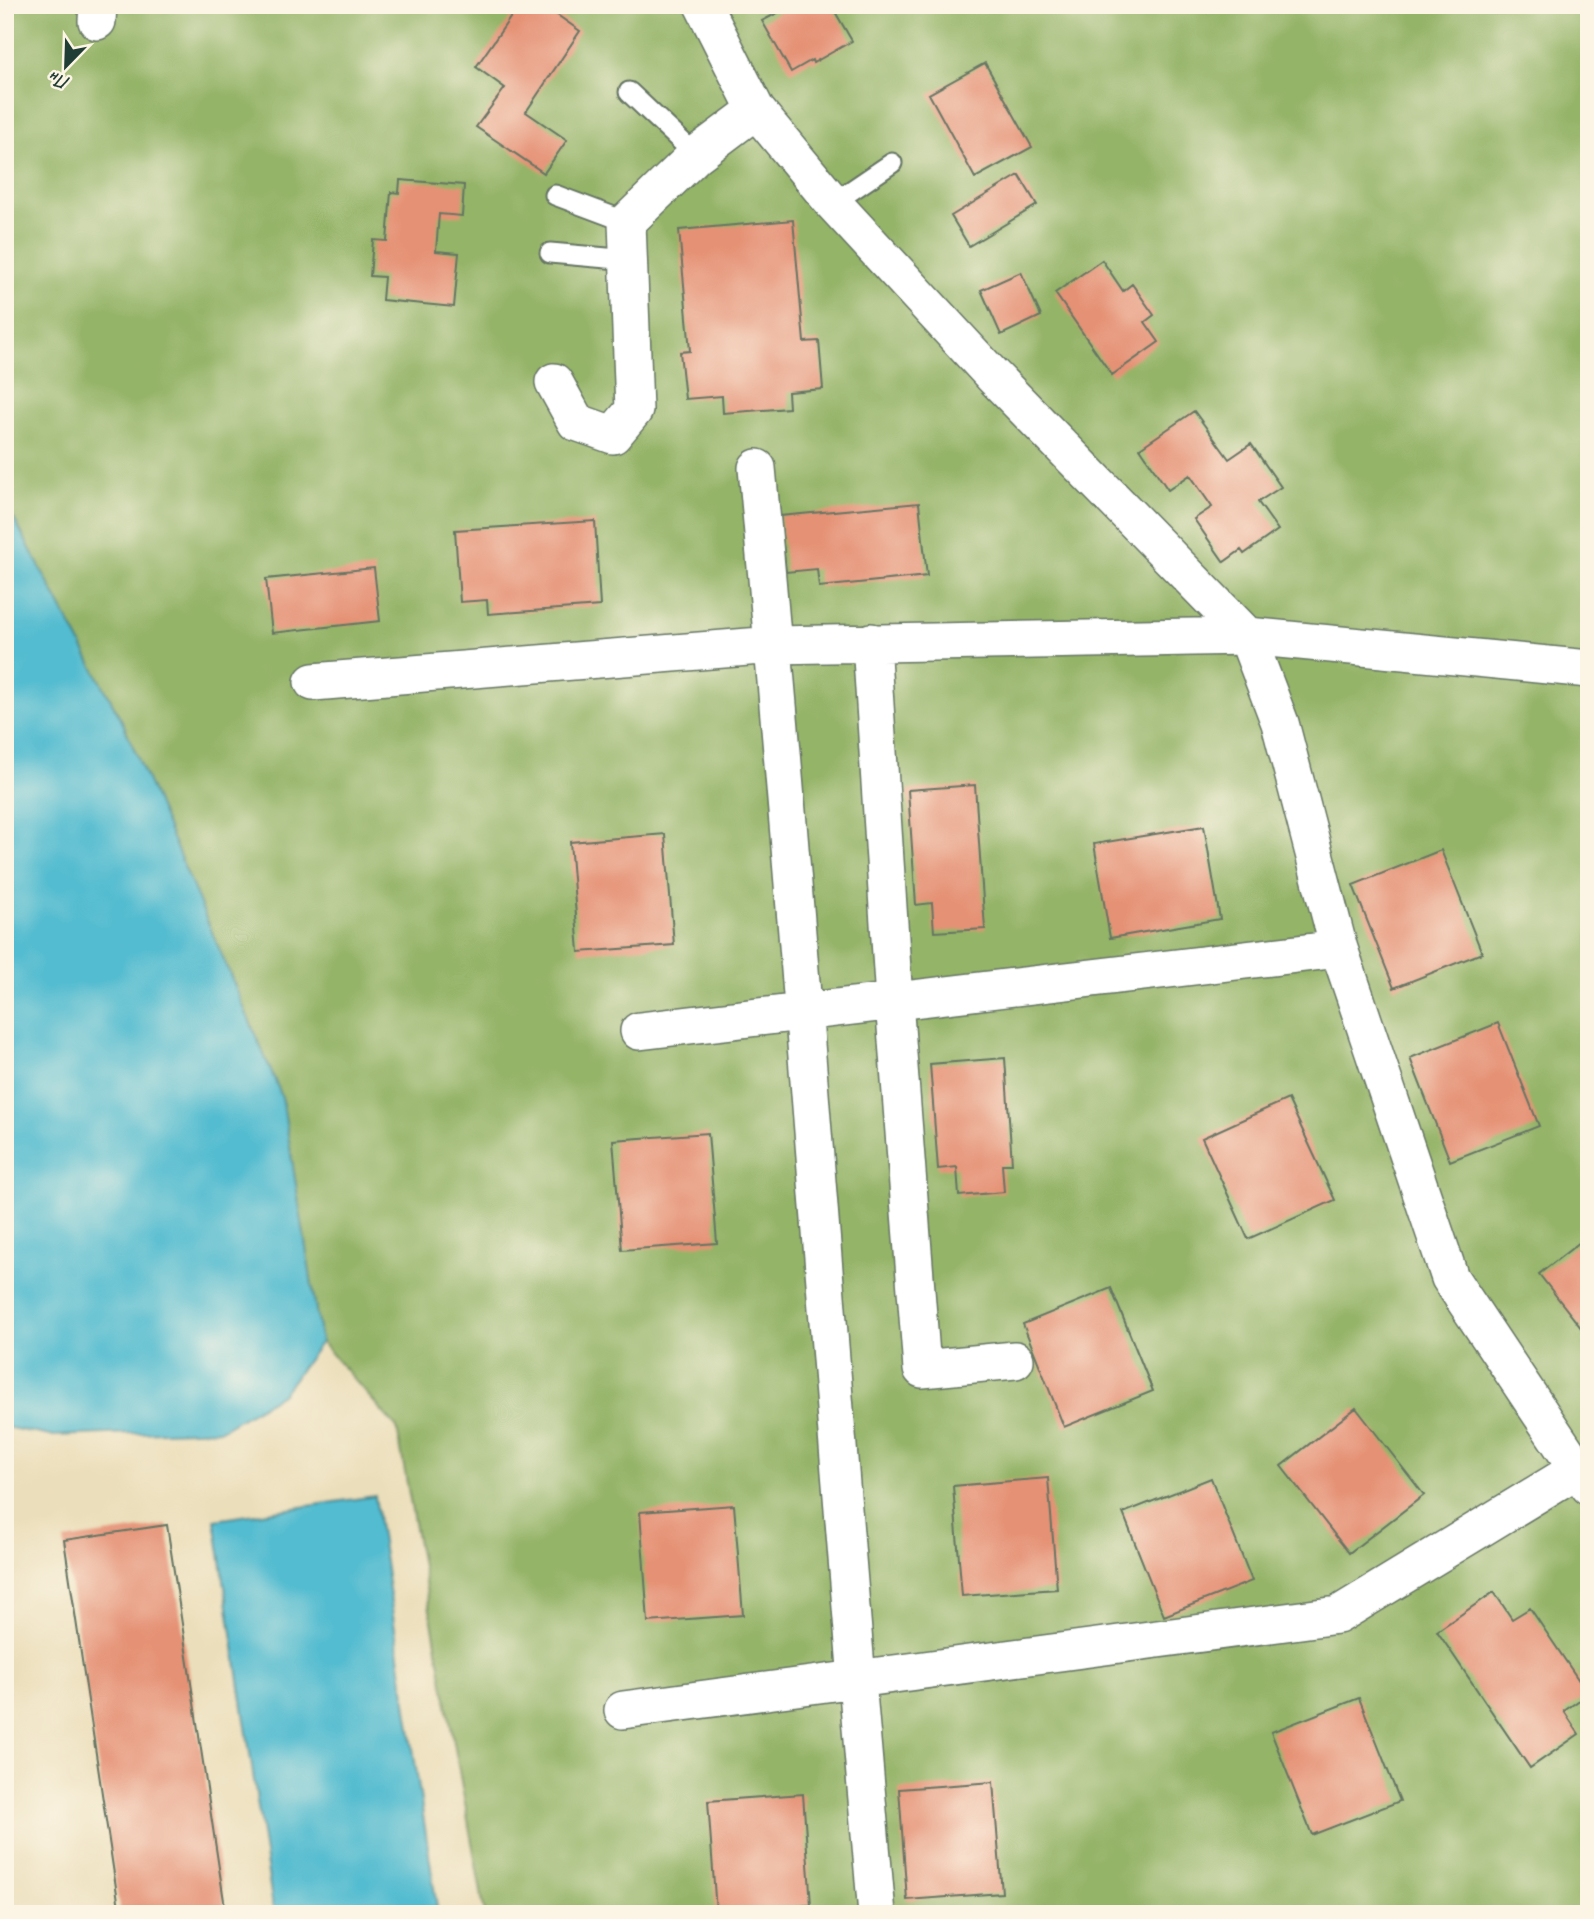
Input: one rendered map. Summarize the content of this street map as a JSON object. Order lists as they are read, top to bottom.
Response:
{
  "north": "bottom left"
}
